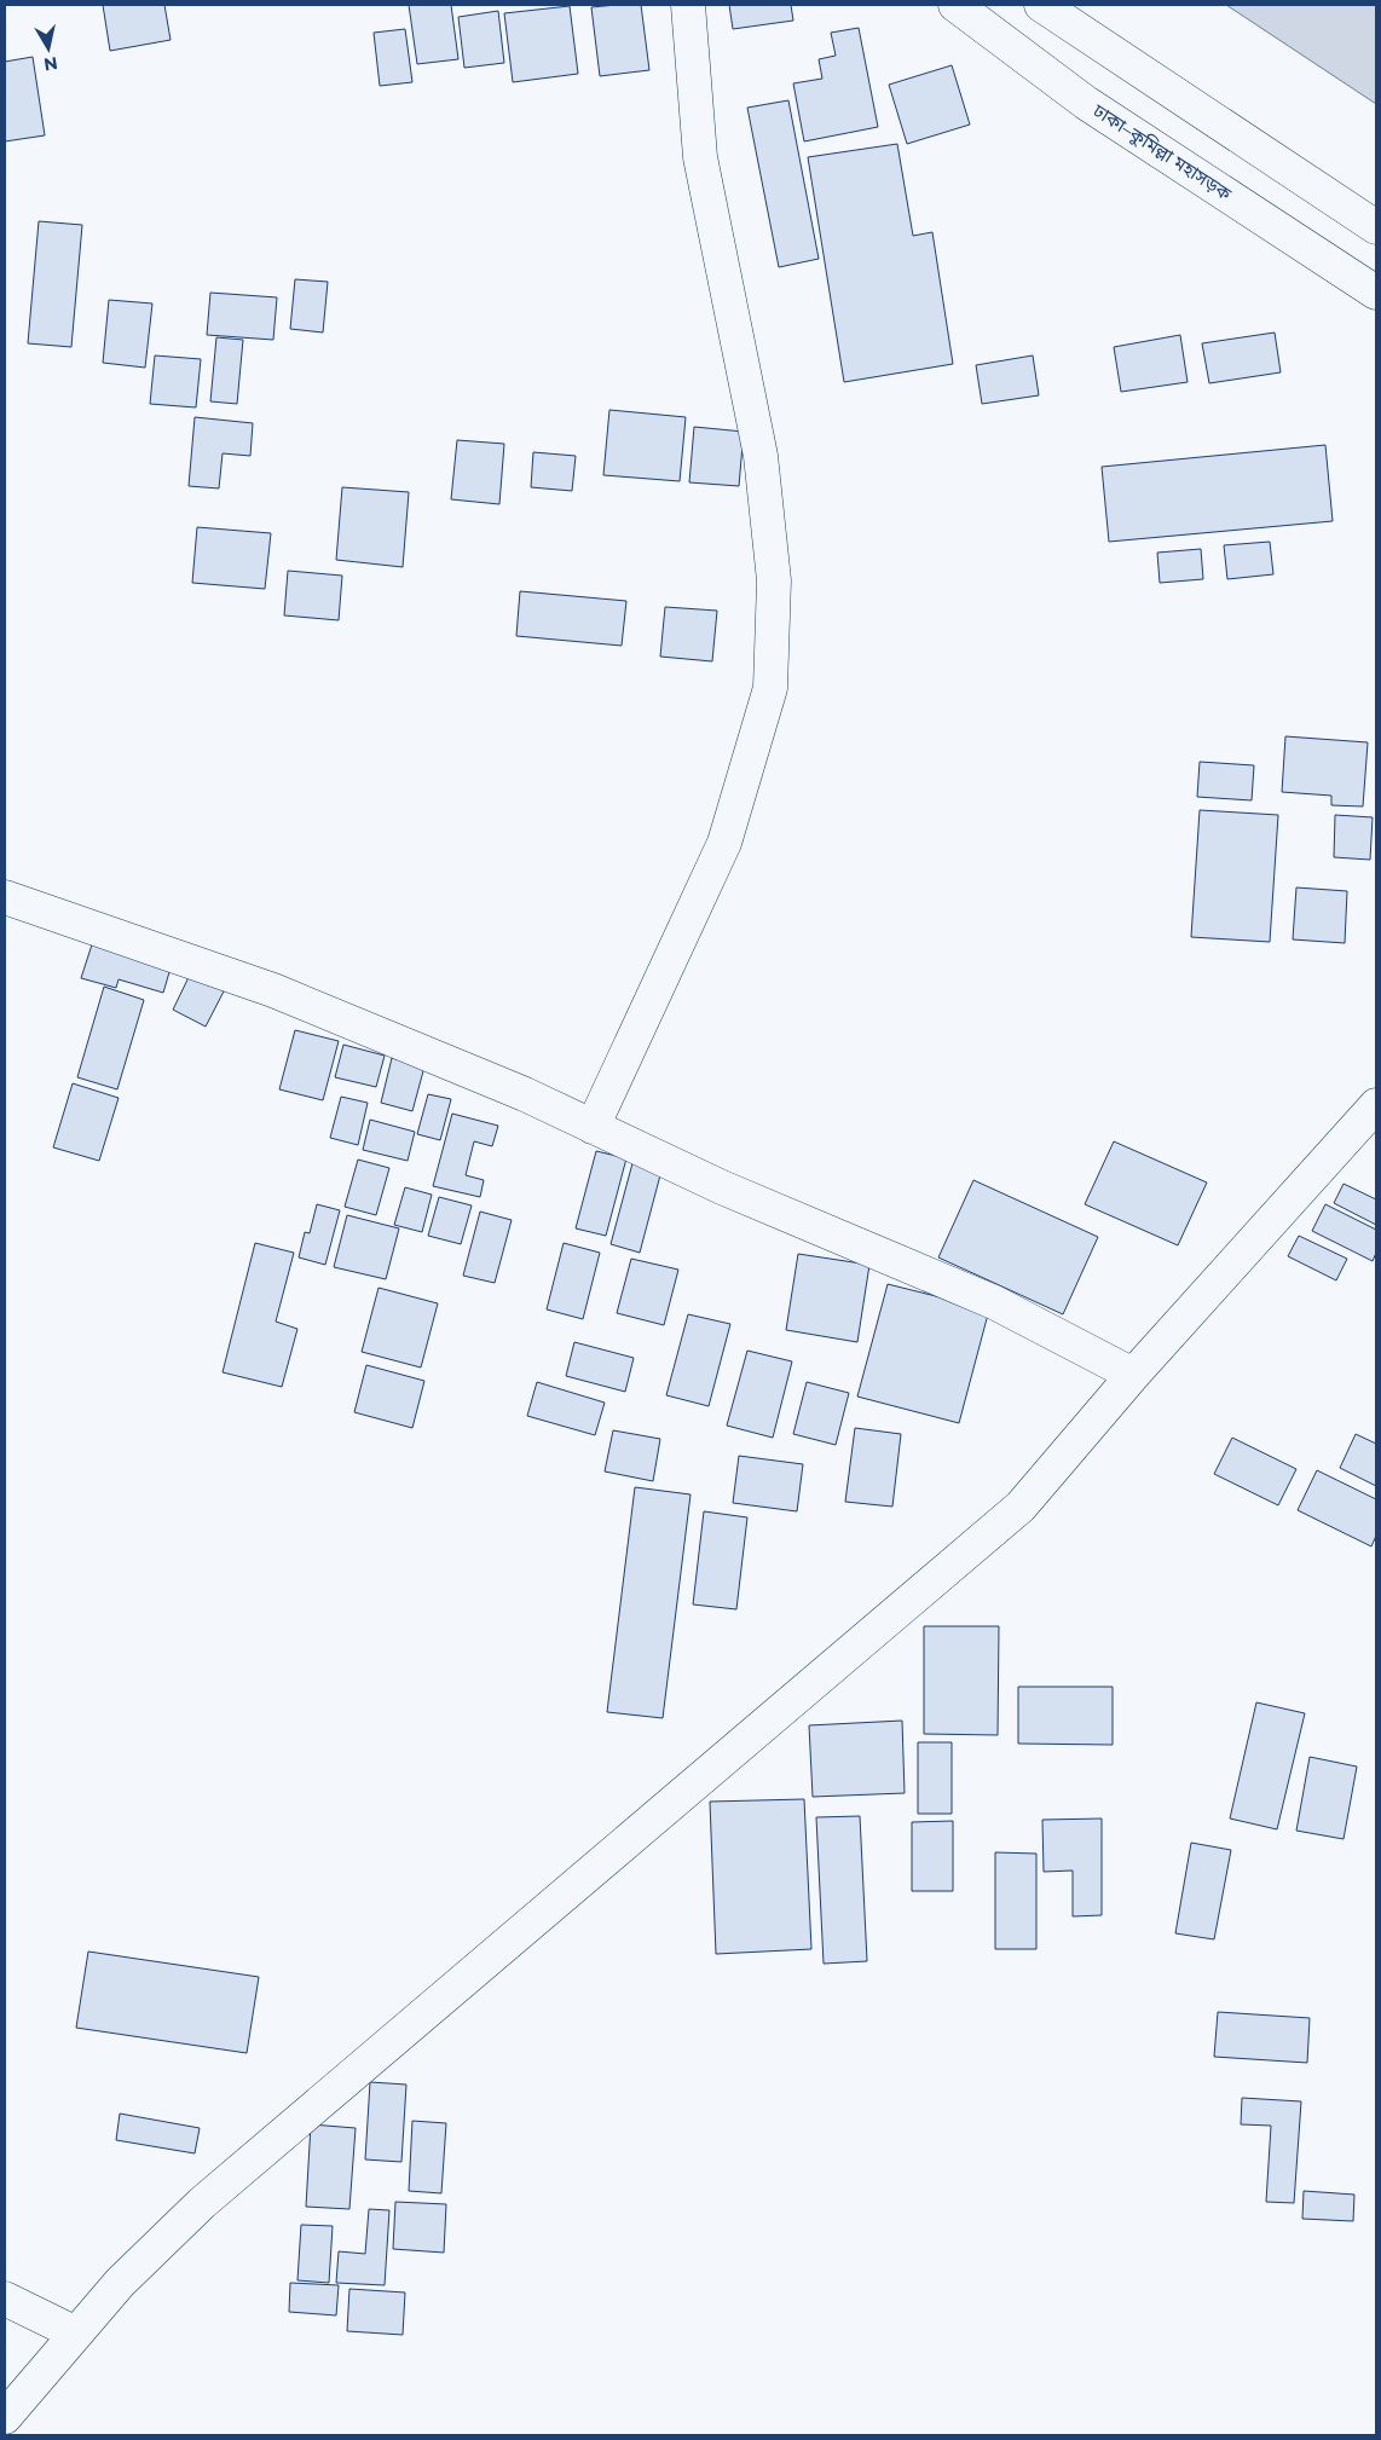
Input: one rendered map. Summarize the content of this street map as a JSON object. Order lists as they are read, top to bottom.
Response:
{
  "streets": {
    "main road": ["ঢাকা–কুমিল্লা মহাসড়ক"]
  },
  "north": "bottom"
}
